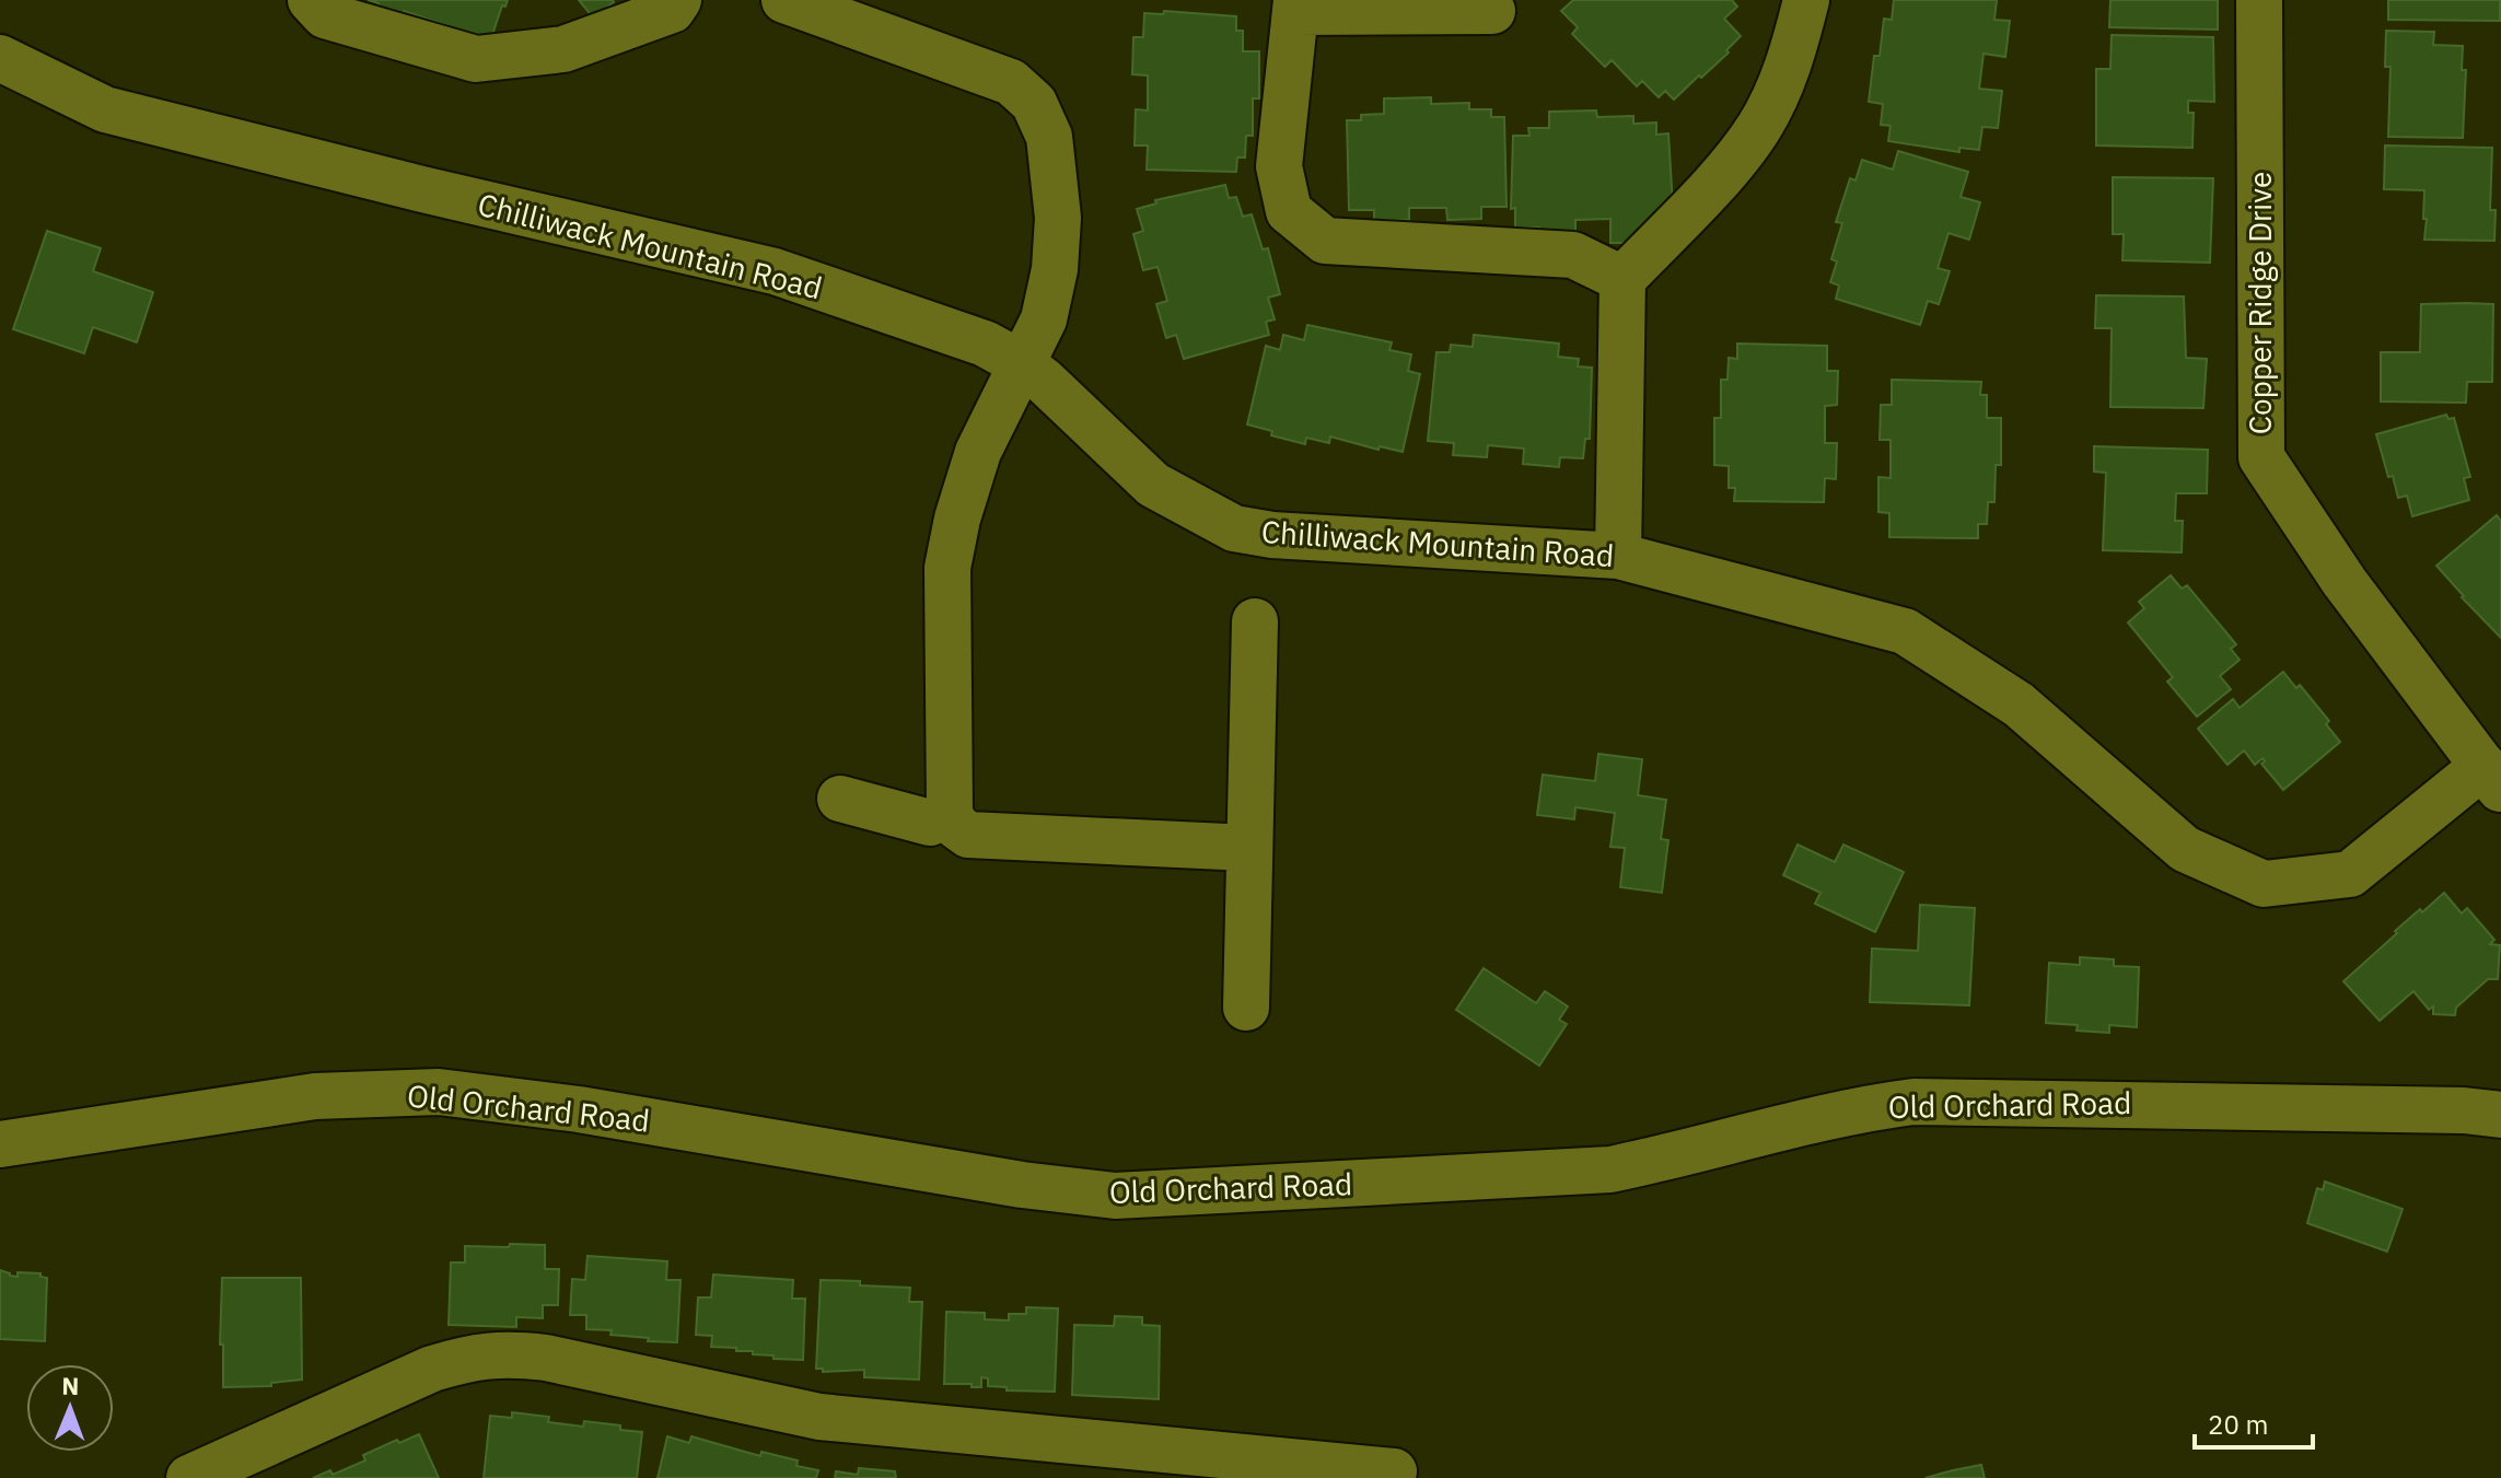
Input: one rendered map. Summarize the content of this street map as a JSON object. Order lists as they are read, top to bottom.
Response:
{
  "streets": {
    "street": ["Chilliwack Mountain Road", "Copper Ridge Drive", "Old Orchard Road"]
  },
  "crossings": [
    ["Chilliwack Mountain Road", "Copper Ridge Drive"]
  ],
  "scale_bar": "20 m",
  "north": "top"
}
